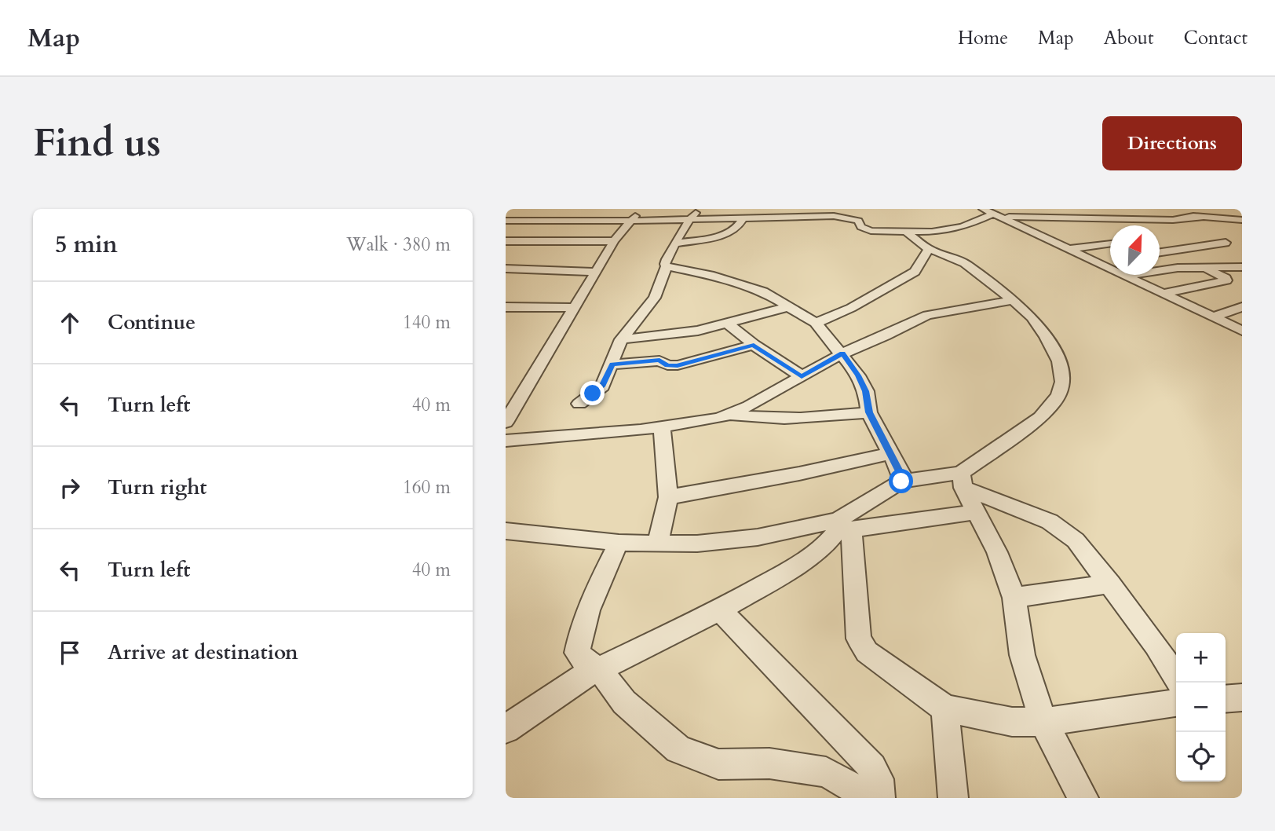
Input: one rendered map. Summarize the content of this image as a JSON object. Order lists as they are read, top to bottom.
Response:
{
  "north": "top right",
  "page": {
    "header": "Map",
    "nav": [
      "Home",
      "Map",
      "About",
      "Contact"
    ],
    "buttons": "Directions",
    "title": "Find us",
    "heading": ["5 min", "Walk · 380 m"],
    "list": [
      ["Continue", "140 m"],
      ["Turn left", "40 m"],
      ["Turn right", "160 m"],
      ["Turn left", "40 m"],
      "Arrive at destination"
    ],
    "map_buttons": ["+", "−"]
  }
}
